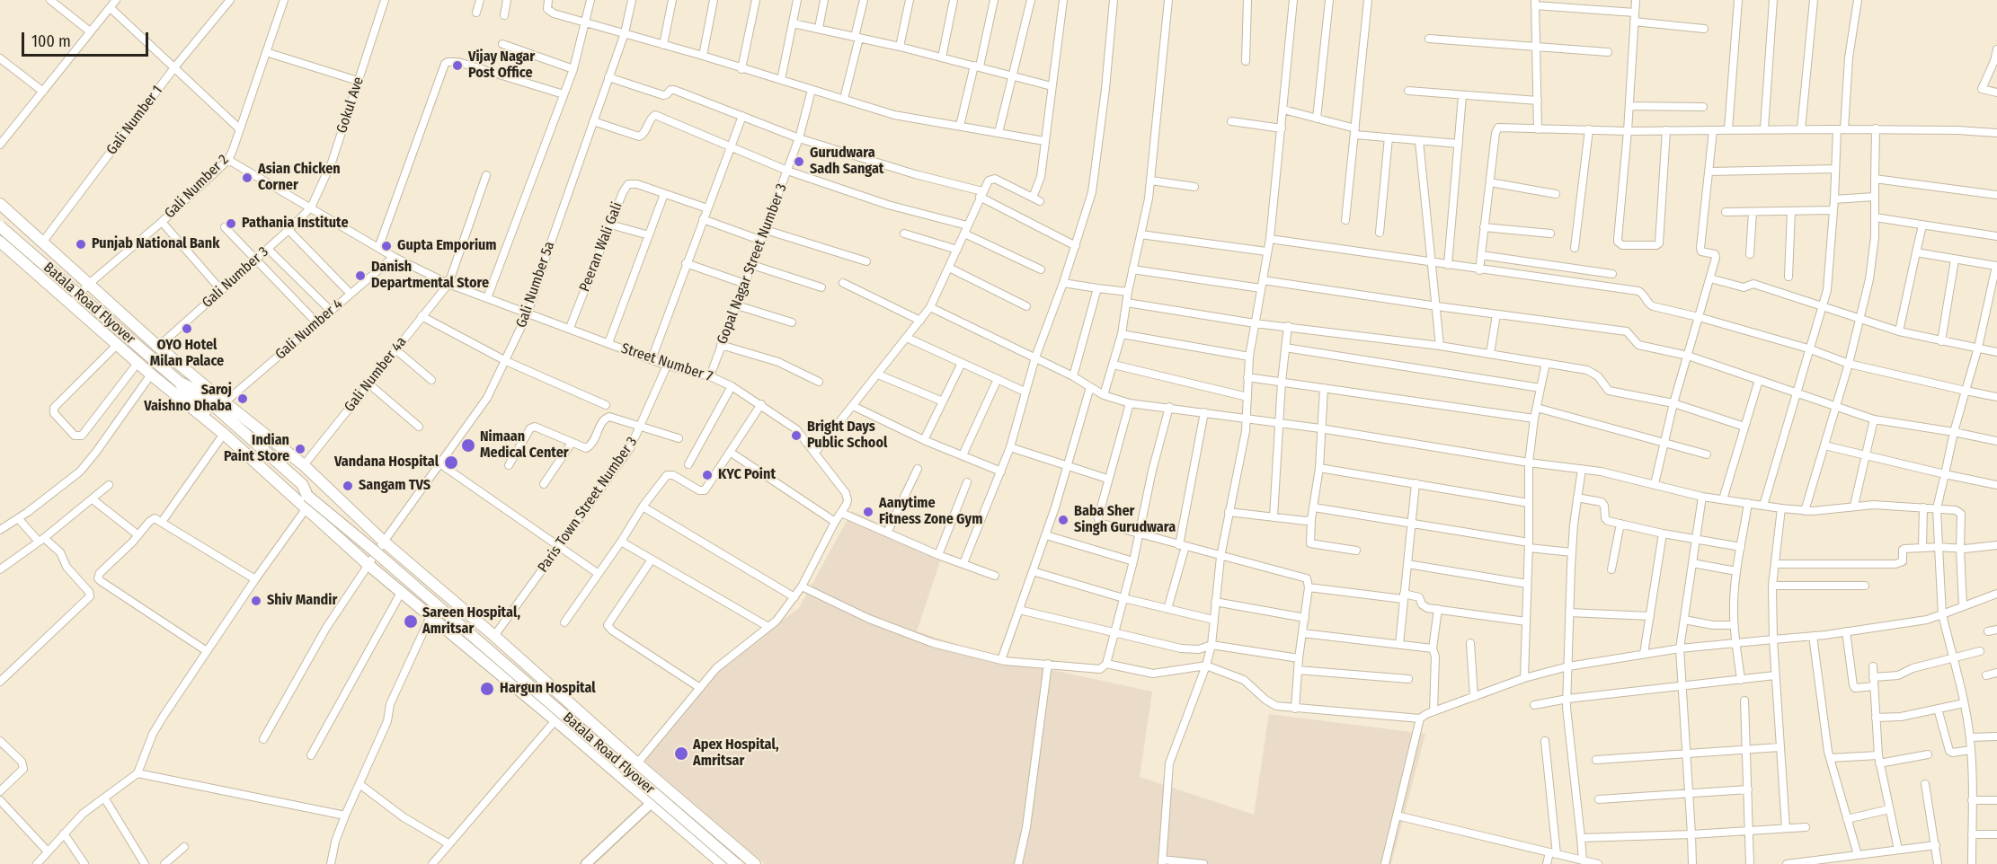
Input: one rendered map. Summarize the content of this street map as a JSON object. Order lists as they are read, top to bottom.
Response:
{
  "streets": {
    "main road": ["Batala Road Flyover"],
    "street": [
      "Gokul Ave",
      "Gali Number 1",
      "Gali Number 2",
      "Peeran Wali Gali",
      "Gopal Nagar Street Number 3",
      "Gali Number 3",
      "Gali Number 5a",
      "Gali Number 4",
      "Street Number 7",
      "Gali Number 4a",
      "Paris Town Street Number 3"
    ]
  },
  "crossings": [
    ["Gokul Ave", "Gali Number 3"],
    ["Gokul Ave", "Street Number 7"],
    ["Gali Number 2", "Street Number 7"],
    ["Peeran Wali Gali", "Street Number 7"],
    ["Gopal Nagar Street Number 3", "Street Number 7"],
    ["Gali Number 3", "Street Number 7"],
    ["Gali Number 5a", "Street Number 7"],
    ["Gali Number 4", "Street Number 7"],
    ["Street Number 7", "Gali Number 4a"],
    ["Street Number 7", "Paris Town Street Number 3"]
  ],
  "places": [
    "Vijay Nagar Post Office",
    "Gurudwara Sadh Sangat",
    "Asian Chicken Corner",
    "Pathania Institute",
    "Punjab National Bank",
    "Gupta Emporium",
    "Danish Departmental Store",
    "OYO Hotel Milan Palace",
    "Saroj Vaishno Dhaba",
    "Bright Days Public School",
    "Nimaan Medical Center",
    "Indian Paint Store",
    "Vandana Hospital",
    "KYC Point",
    "Sangam TVS",
    "Aanytime Fitness Zone Gym",
    "Baba Sher Singh Gurudwara",
    "Shiv Mandir",
    "Sareen Hospital, Amritsar",
    "Hargun Hospital",
    "Apex Hospital, Amritsar"
  ],
  "scale_bar": "100 m"
}
